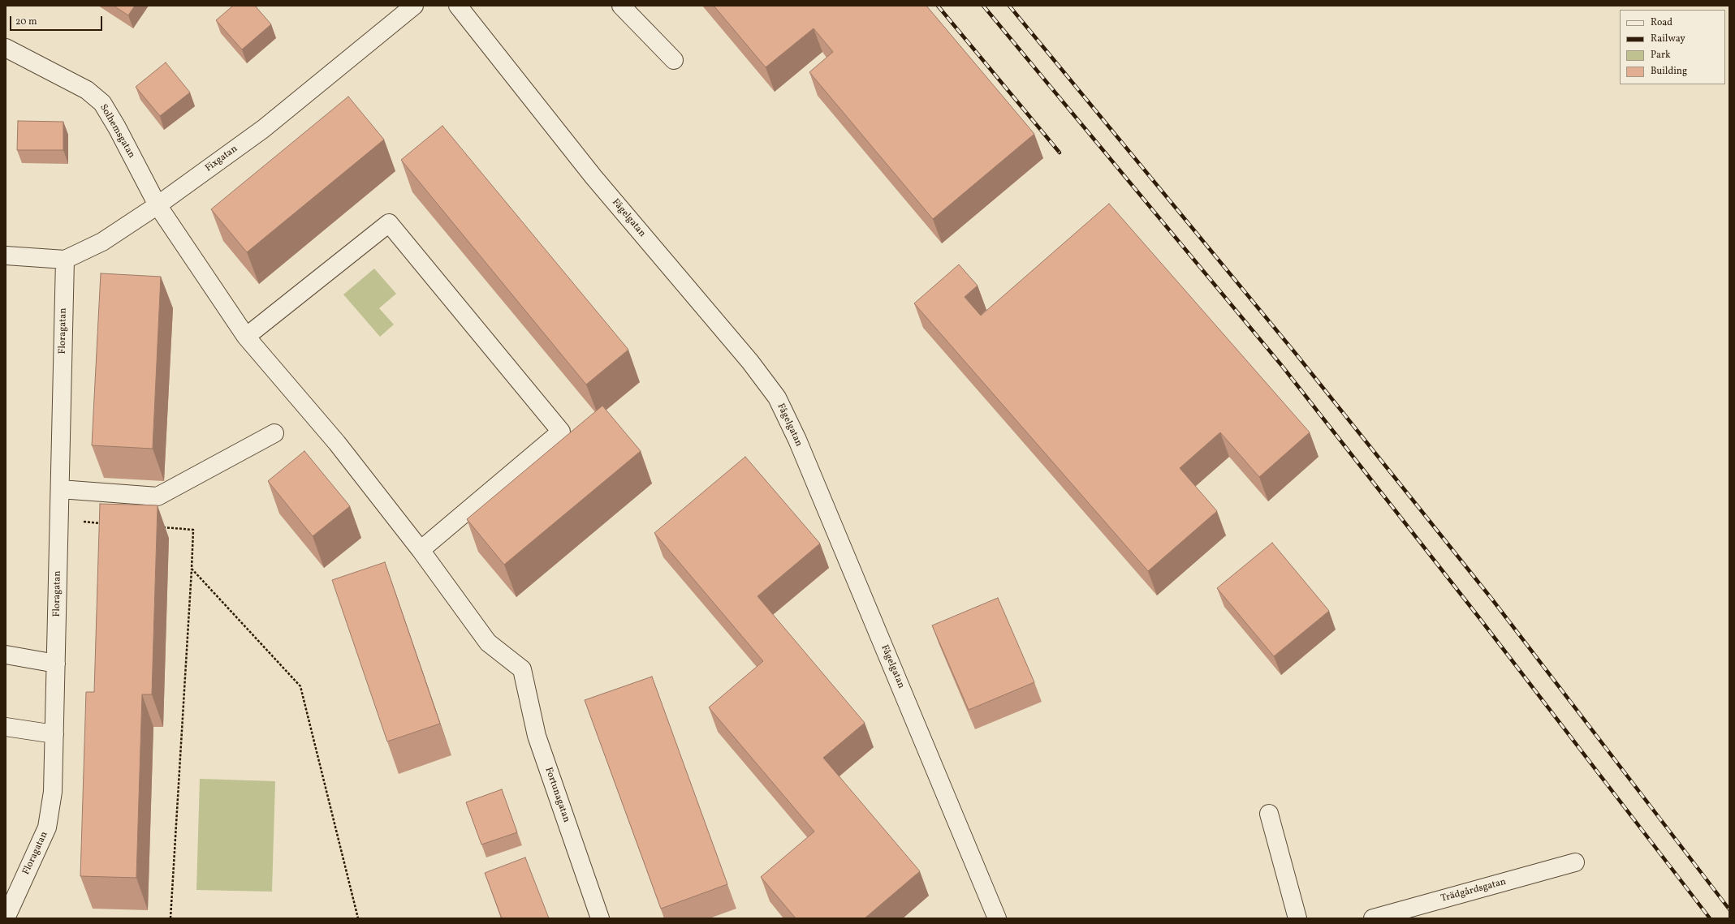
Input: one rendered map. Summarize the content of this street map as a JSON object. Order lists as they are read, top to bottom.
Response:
{
  "streets": {
    "street": [
      "Solhemsgatan",
      "Fixgatan",
      "Fågelgatan",
      "Floragatan",
      "Fortunagatan",
      "Trädgårdsgatan"
    ]
  },
  "crossings": [
    ["Solhemsgatan", "Fixgatan"],
    ["Solhemsgatan", "Fortunagatan"],
    ["Fixgatan", "Floragatan"]
  ],
  "legend": [
    "Road",
    "Railway",
    "Park",
    "Building"
  ],
  "scale_bar": "20 m"
}
